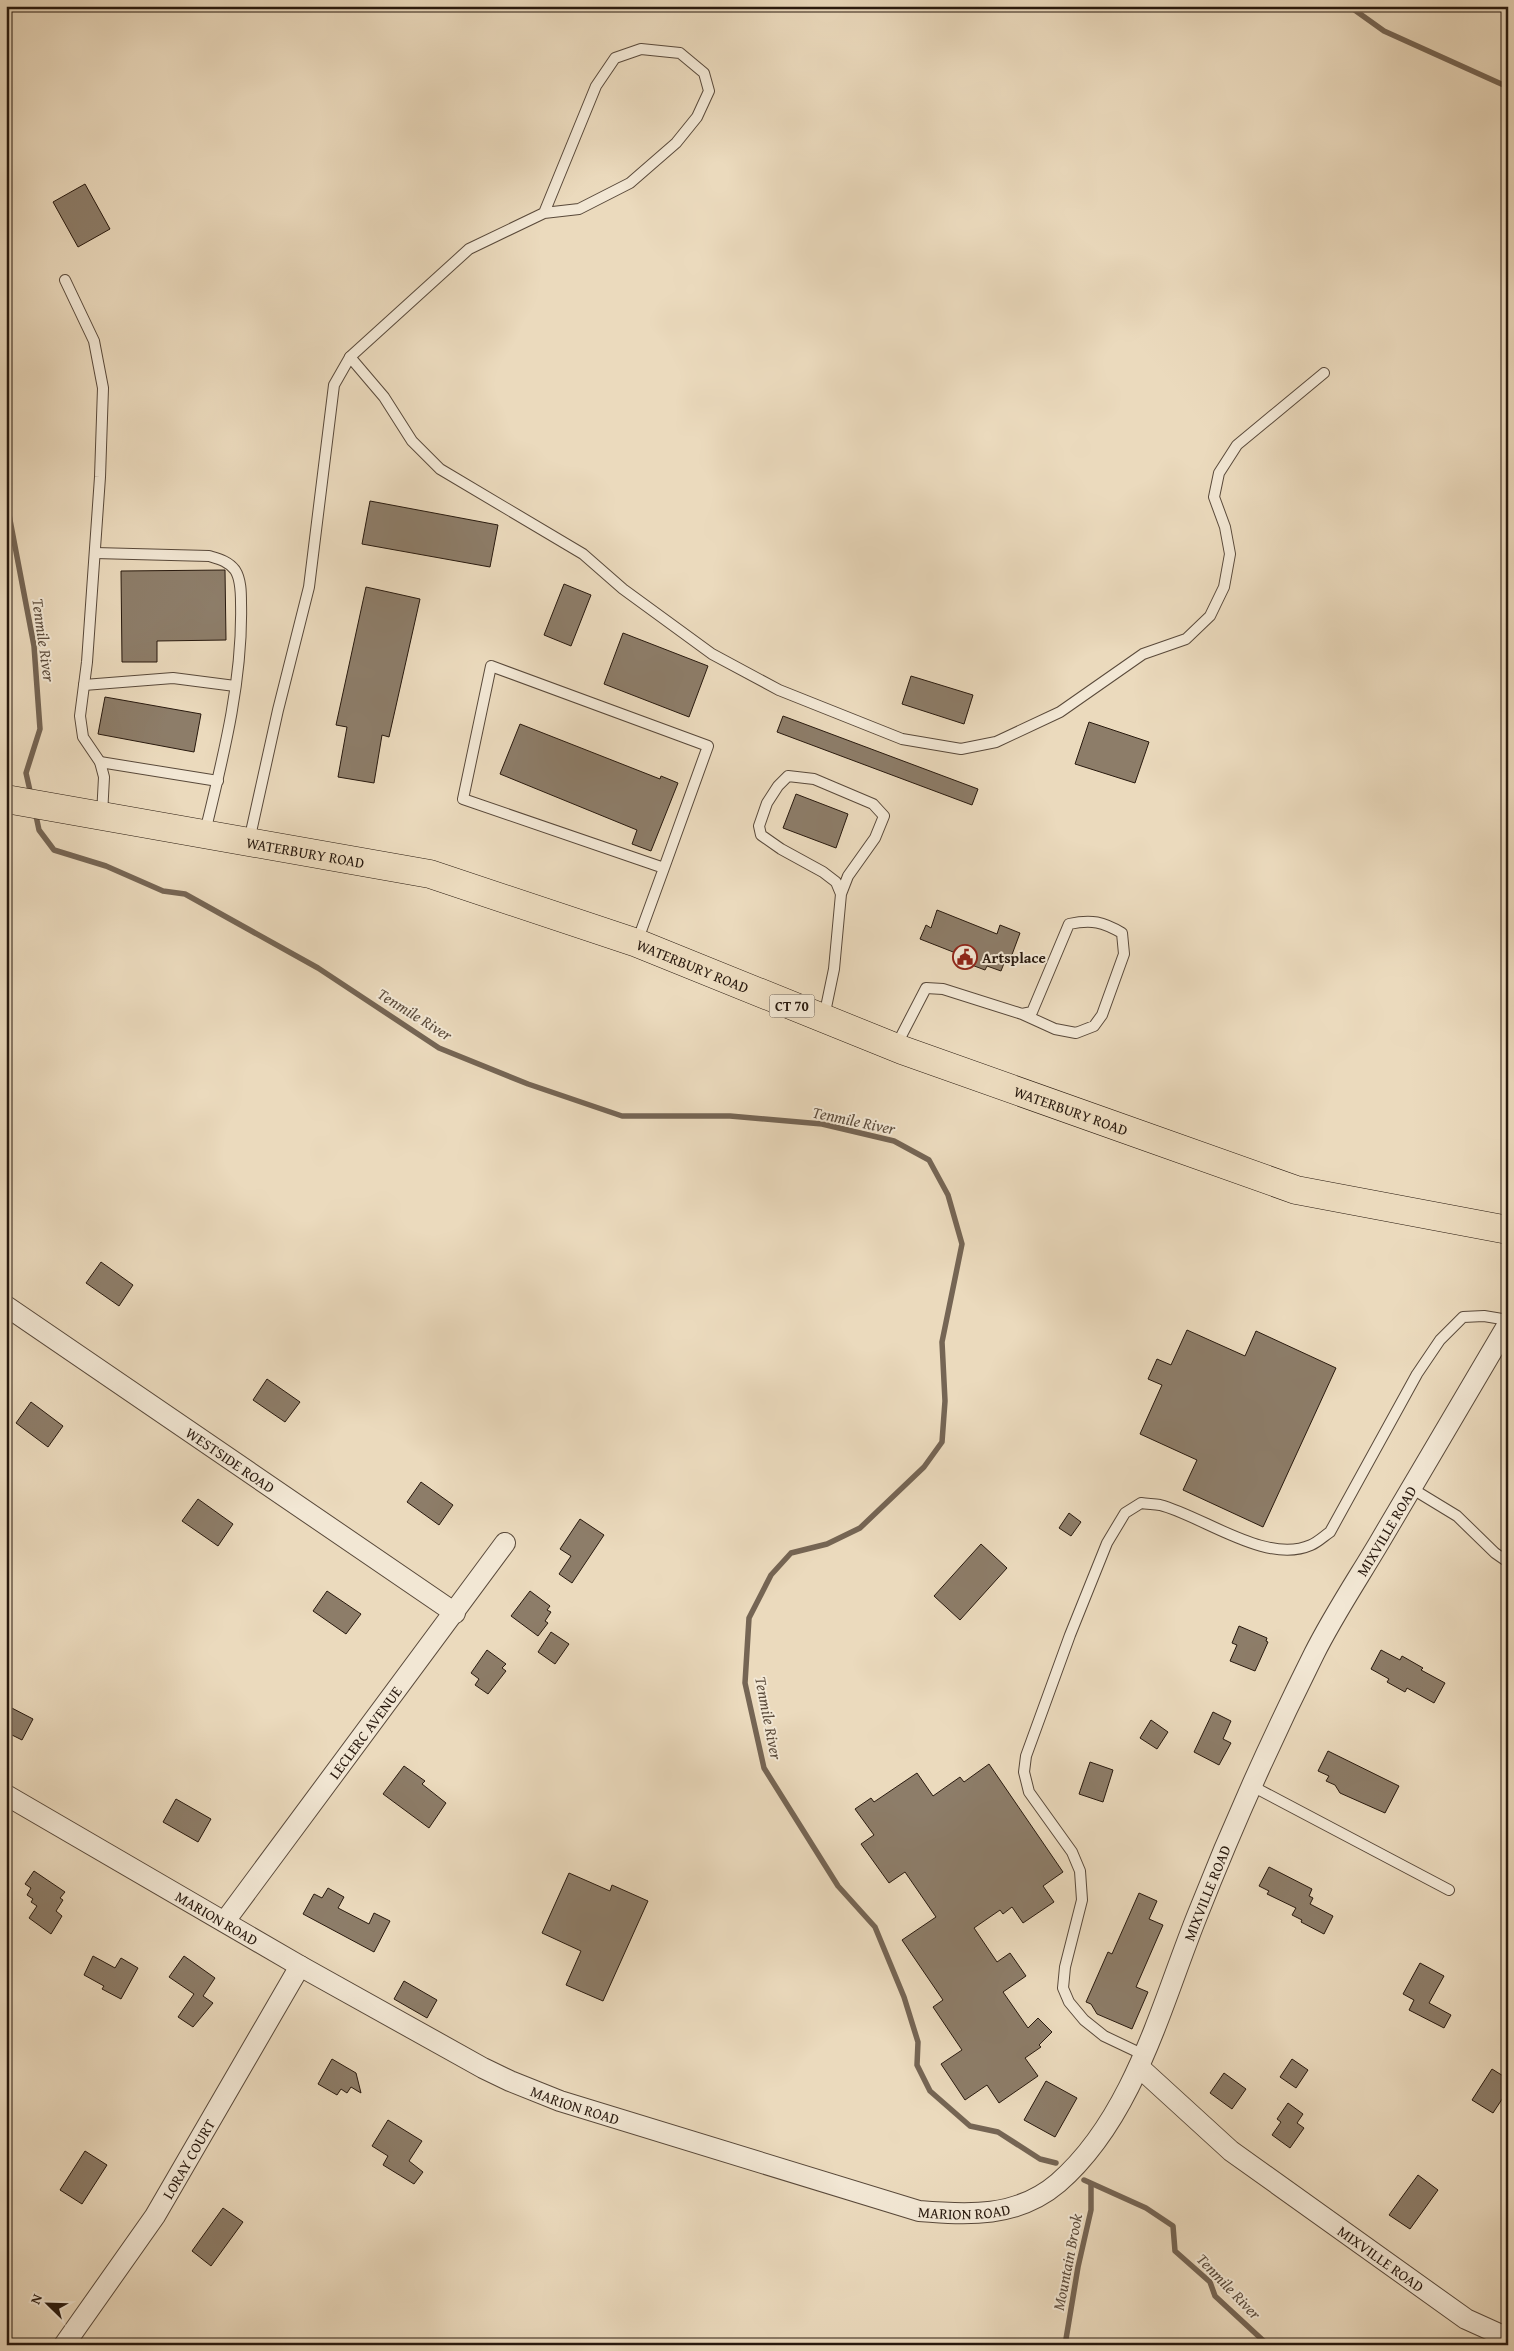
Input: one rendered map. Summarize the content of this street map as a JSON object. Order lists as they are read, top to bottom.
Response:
{
  "streets": {
    "main road": ["WATERBURY ROAD", "CT 70"],
    "street": [
      "WESTSIDE ROAD",
      "MIXVILLE ROAD",
      "LECLERC AVENUE",
      "MARION ROAD",
      "LORAY COURT"
    ]
  },
  "crossings": [
    ["WESTSIDE ROAD", "LECLERC AVENUE"],
    ["MIXVILLE ROAD", "MARION ROAD"],
    ["LECLERC AVENUE", "MARION ROAD"],
    ["MARION ROAD", "LORAY COURT"]
  ],
  "water": ["Tenmile River", "Mountain Brook"],
  "places": {
    "public building": ["Artsplace"]
  },
  "north": "top left"
}
